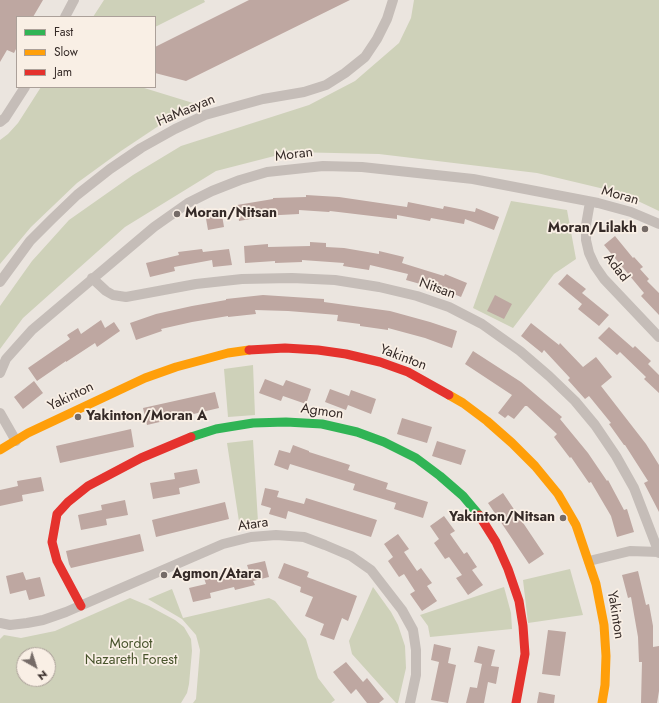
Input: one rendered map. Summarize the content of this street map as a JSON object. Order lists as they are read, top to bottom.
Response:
{
  "streets": {
    "street": [
      "HaMaayan",
      "Moran",
      "Adad",
      "Nitsan",
      "Yakinton",
      "Agmon",
      "Atara"
    ]
  },
  "crossings": [
    ["Moran", "Adad"],
    ["Moran", "Nitsan"],
    ["Agmon", "Atara"]
  ],
  "parks": ["Mordot Nazareth Forest"],
  "places": [
    "Moran/Nitsan",
    "Moran/Lilakh",
    "Yakinton/Moran A",
    "Yakinton/Nitsan",
    "Agmon/Atara"
  ],
  "legend": ["Fast", "Slow", "Jam"],
  "north": "bottom right"
}
